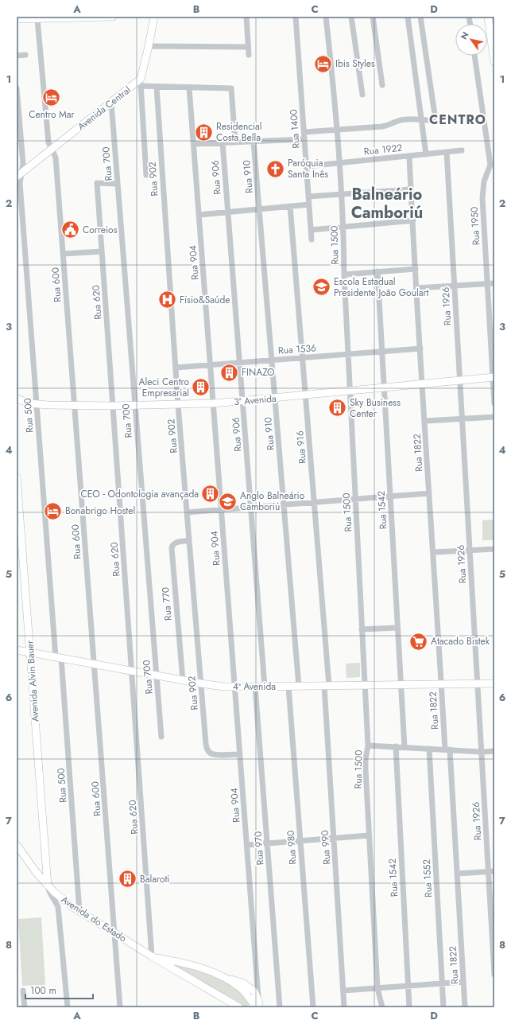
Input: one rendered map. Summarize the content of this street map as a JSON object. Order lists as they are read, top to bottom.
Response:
{
  "streets": {
    "main road": [
      "Avenida Central",
      "3ª Avenida",
      "Avenida Alvin Bauer",
      "4ª Avenida",
      "Avenida do Estado"
    ],
    "street": [
      "Rua 1400",
      "Rua 1922",
      "Rua 700",
      "Rua 910",
      "Rua 906",
      "Rua 902",
      "Rua 1950",
      "Rua 1500",
      "Rua 904",
      "Rua 600",
      "Rua 620",
      "Rua 1926",
      "Rua 1536",
      "Rua 500",
      "Rua 916",
      "Rua 1822",
      "Rua 1542",
      "Rua 770",
      "Rua 980",
      "Rua 990",
      "Rua 970",
      "Rua 1552"
    ]
  },
  "crossings": [
    ["Avenida Central", "Rua 700"],
    ["Avenida Central", "Rua 600"],
    ["Avenida Central", "Rua 500"],
    ["Rua 1400", "Rua 1922"],
    ["Rua 1922", "Rua 1500"],
    ["Rua 1922", "Rua 1926"],
    ["Rua 1922", "Rua 1822"],
    ["Rua 700", "Rua 620"],
    ["Rua 700", "3ª Avenida"],
    ["Rua 700", "4ª Avenida"],
    ["Rua 910", "Rua 1536"],
    ["Rua 910", "3ª Avenida"],
    ["Rua 910", "4ª Avenida"],
    ["Rua 906", "Rua 1536"],
    ["Rua 906", "3ª Avenida"],
    ["Rua 906", "4ª Avenida"],
    ["Rua 902", "Rua 904"],
    ["Rua 902", "Rua 1536"],
    ["Rua 902", "3ª Avenida"],
    ["Rua 902", "Rua 770"],
    ["Rua 902", "4ª Avenida"],
    ["Rua 1950", "3ª Avenida"],
    ["Rua 1500", "Rua 1536"],
    ["Rua 1500", "3ª Avenida"],
    ["Rua 1500", "4ª Avenida"],
    ["Rua 904", "Rua 1536"],
    ["Rua 904", "3ª Avenida"],
    ["Rua 904", "4ª Avenida"],
    ["Rua 904", "Avenida do Estado"],
    ["Rua 600", "3ª Avenida"],
    ["Rua 600", "4ª Avenida"],
    ["Rua 600", "Avenida do Estado"],
    ["Rua 620", "3ª Avenida"],
    ["Rua 620", "4ª Avenida"],
    ["Rua 620", "Avenida do Estado"],
    ["Rua 1926", "3ª Avenida"],
    ["Rua 1926", "4ª Avenida"],
    ["Rua 1536", "Rua 916"],
    ["Rua 1536", "Rua 1822"],
    ["Rua 1536", "Rua 1542"],
    ["3ª Avenida", "Rua 500"],
    ["3ª Avenida", "Rua 916"],
    ["3ª Avenida", "Rua 1822"],
    ["3ª Avenida", "Rua 1542"],
    ["Rua 500", "4ª Avenida"],
    ["Rua 500", "Avenida do Estado"],
    ["Rua 916", "4ª Avenida"],
    ["Rua 916", "Rua 990"],
    ["Rua 1822", "4ª Avenida"],
    ["Rua 1542", "4ª Avenida"],
    ["Rua 770", "4ª Avenida"],
    ["Avenida Alvin Bauer", "4ª Avenida"],
    ["Avenida Alvin Bauer", "Avenida do Estado"],
    ["4ª Avenida", "Rua 980"],
    ["4ª Avenida", "Rua 990"],
    ["4ª Avenida", "Rua 970"]
  ],
  "districts": ["CENTRO", "Balneário Camboriú"],
  "places": {
    "hotel": ["Ibis Styles", "Centro Mar", "Bonabrigo Hostel"],
    "building": [
      "Residencial Costa Bella",
      "FINAZO",
      "Aleci Centro Empresarial",
      "Sky Business Center",
      "CEO - Odontologia avançada",
      "Balaroti"
    ],
    "church": ["Paróquia Santa Inês"],
    "public building": ["Correios"],
    "school or university": ["Escola Estadual Presidente João Goulart", "Anglo Balneário Camboriú"],
    "hospital": ["Físio&Saúde"],
    "supermarket": ["Atacado Bistek"]
  },
  "scale_bar": "100 m",
  "north": "top left",
  "grid": {
    "columns": [
      "A",
      "B",
      "C",
      "D"
    ],
    "rows": [
      "1",
      "2",
      "3",
      "4",
      "5",
      "6",
      "7",
      "8"
    ]
  }
}
